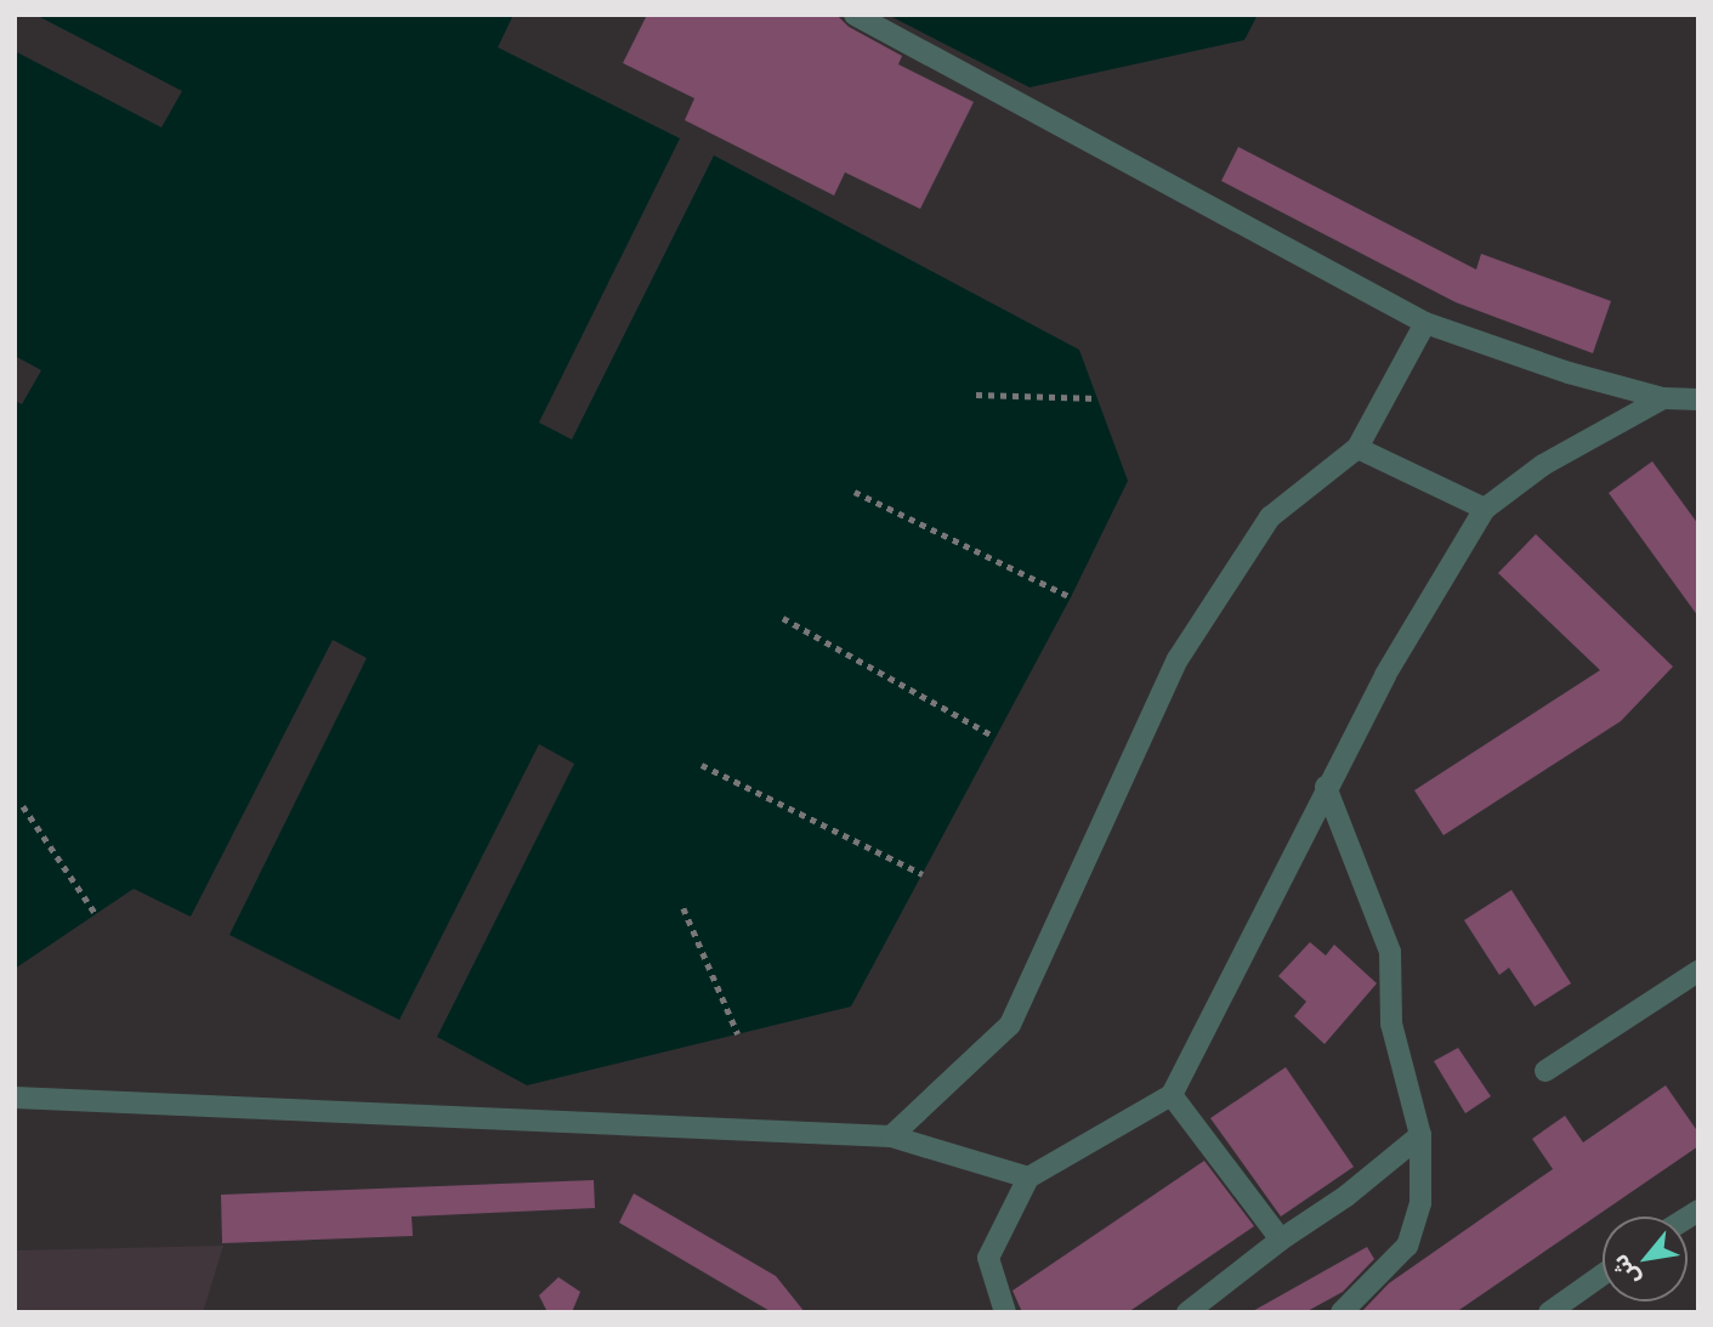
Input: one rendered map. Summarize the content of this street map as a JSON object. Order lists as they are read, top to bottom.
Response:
{
  "north": "bottom left"
}
